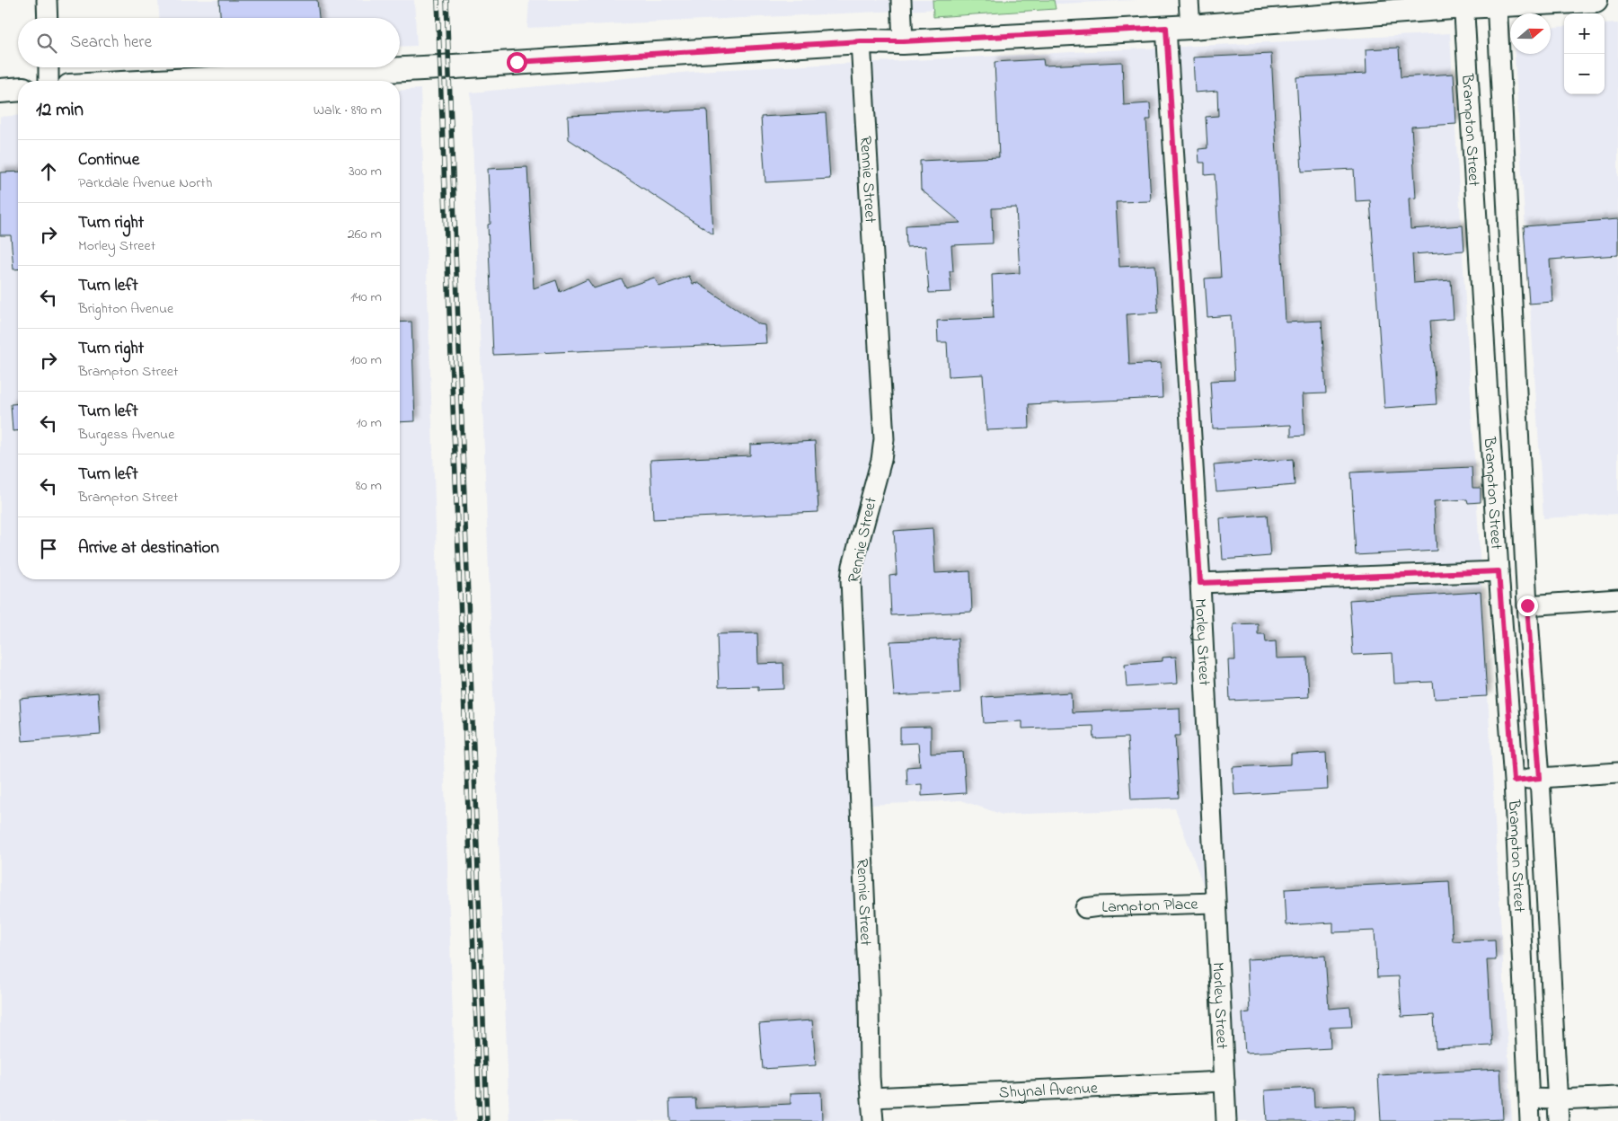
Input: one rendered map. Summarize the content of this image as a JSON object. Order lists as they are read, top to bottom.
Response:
{
  "streets": {
    "street": [
      "Brampton Street",
      "Rennie Street",
      "Morley Street",
      "Lampton Place",
      "Shynal Avenue"
    ]
  },
  "crossings": [
    ["Rennie Street", "Shynal Avenue"],
    ["Morley Street", "Lampton Place"],
    ["Morley Street", "Shynal Avenue"]
  ],
  "north": "right",
  "page": {
    "map_buttons": ["+", "−"],
    "search": "Search here",
    "heading": ["12 min", "Walk · 890 m"],
    "list": [
      ["Continue", "Parkdale Avenue North", "300 m"],
      ["Turn right", "Morley Street", "260 m"],
      ["Turn left", "Brighton Avenue", "140 m"],
      ["Turn right", "Brampton Street", "100 m"],
      ["Turn left", "Burgess Avenue", "10 m"],
      ["Turn left", "Brampton Street", "80 m"],
      "Arrive at destination"
    ]
  }
}
